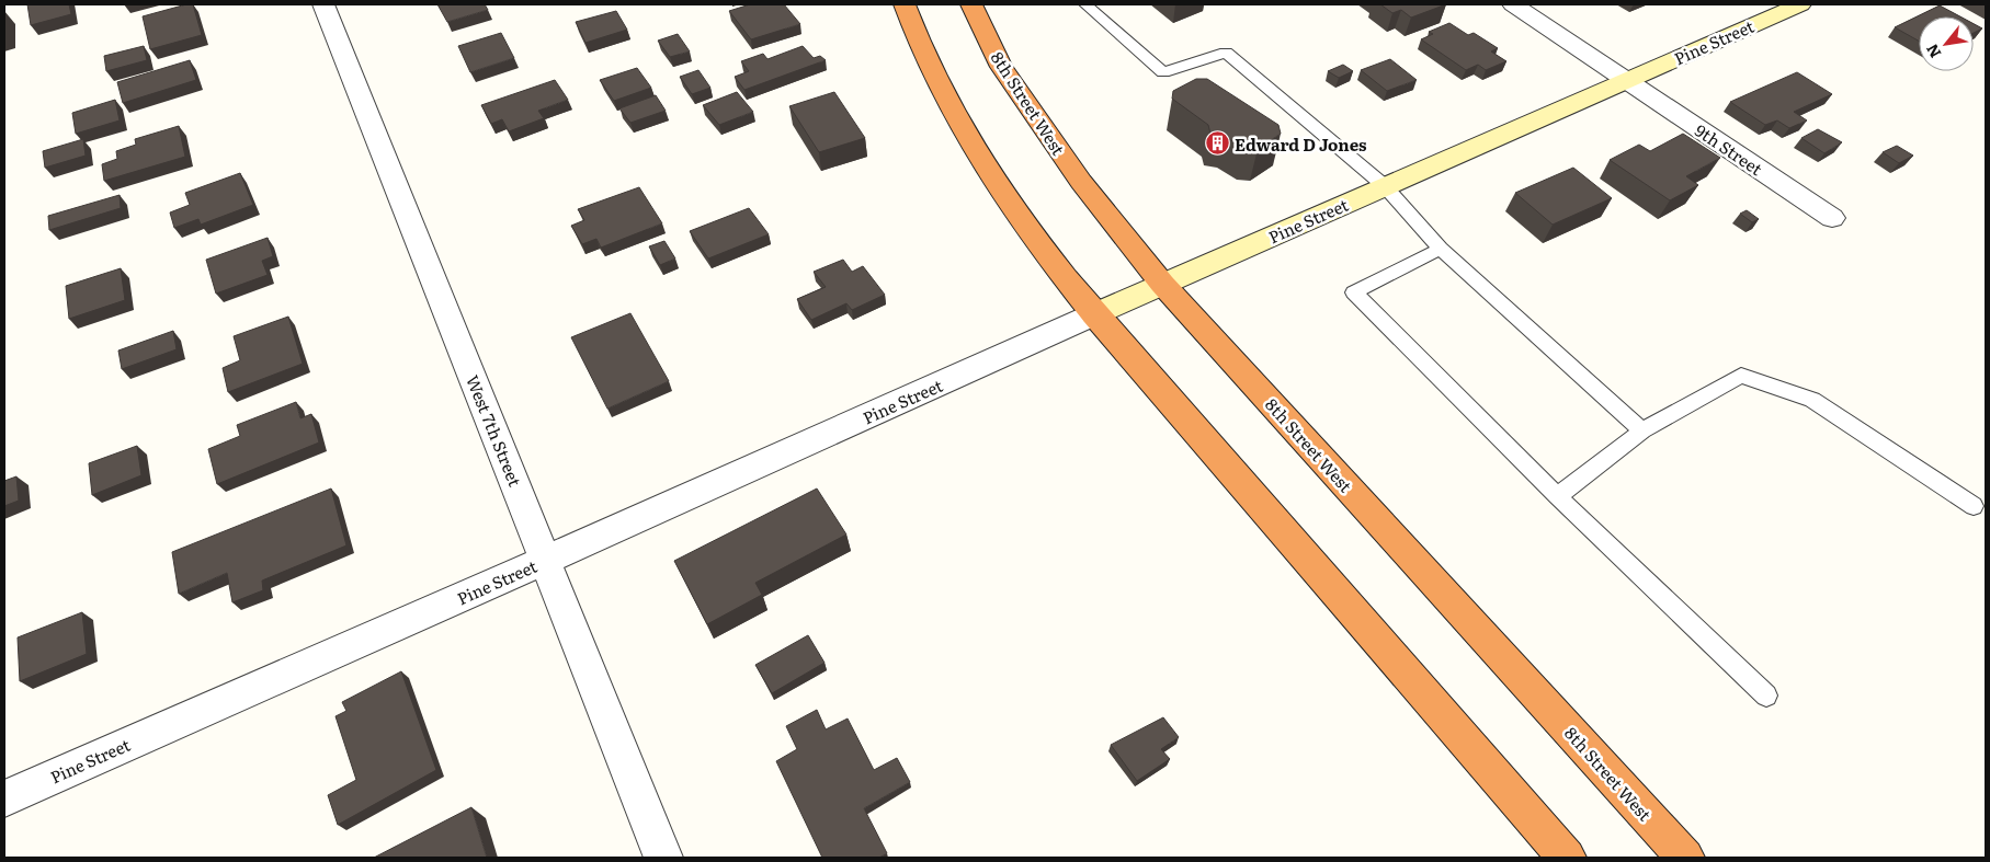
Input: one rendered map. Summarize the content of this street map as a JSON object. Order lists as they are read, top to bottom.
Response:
{
  "streets": {
    "highway": ["8th Street West"],
    "street": ["Pine Street", "9th Street", "West 7th Street"]
  },
  "crossings": [
    ["Pine Street", "8th Street West"],
    ["Pine Street", "9th Street"],
    ["Pine Street", "West 7th Street"]
  ],
  "places": {
    "building": ["Edward D Jones"]
  },
  "north": "bottom left"
}
